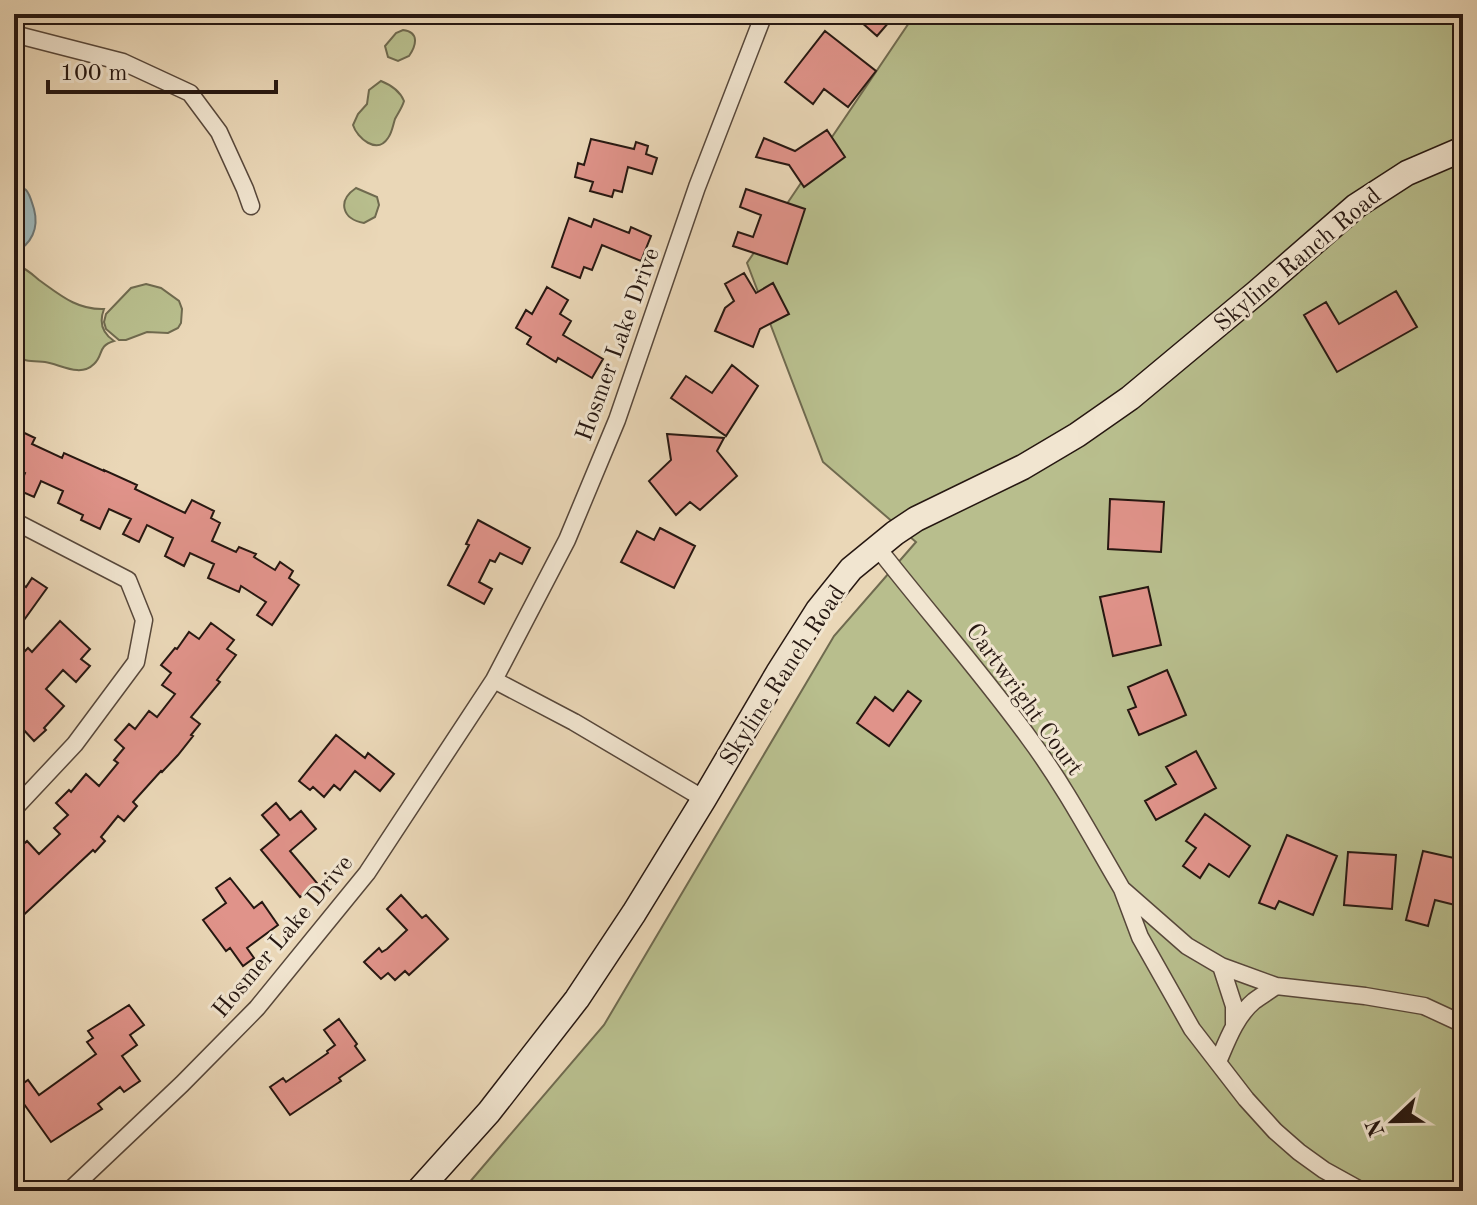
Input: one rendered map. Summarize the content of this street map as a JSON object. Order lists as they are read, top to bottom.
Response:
{
  "streets": {
    "street": ["Skyline Ranch Road", "Hosmer Lake Drive", "Cartwright Court"]
  },
  "crossings": [
    ["Skyline Ranch Road", "Cartwright Court"]
  ],
  "scale_bar": "100 m",
  "north": "left"
}
